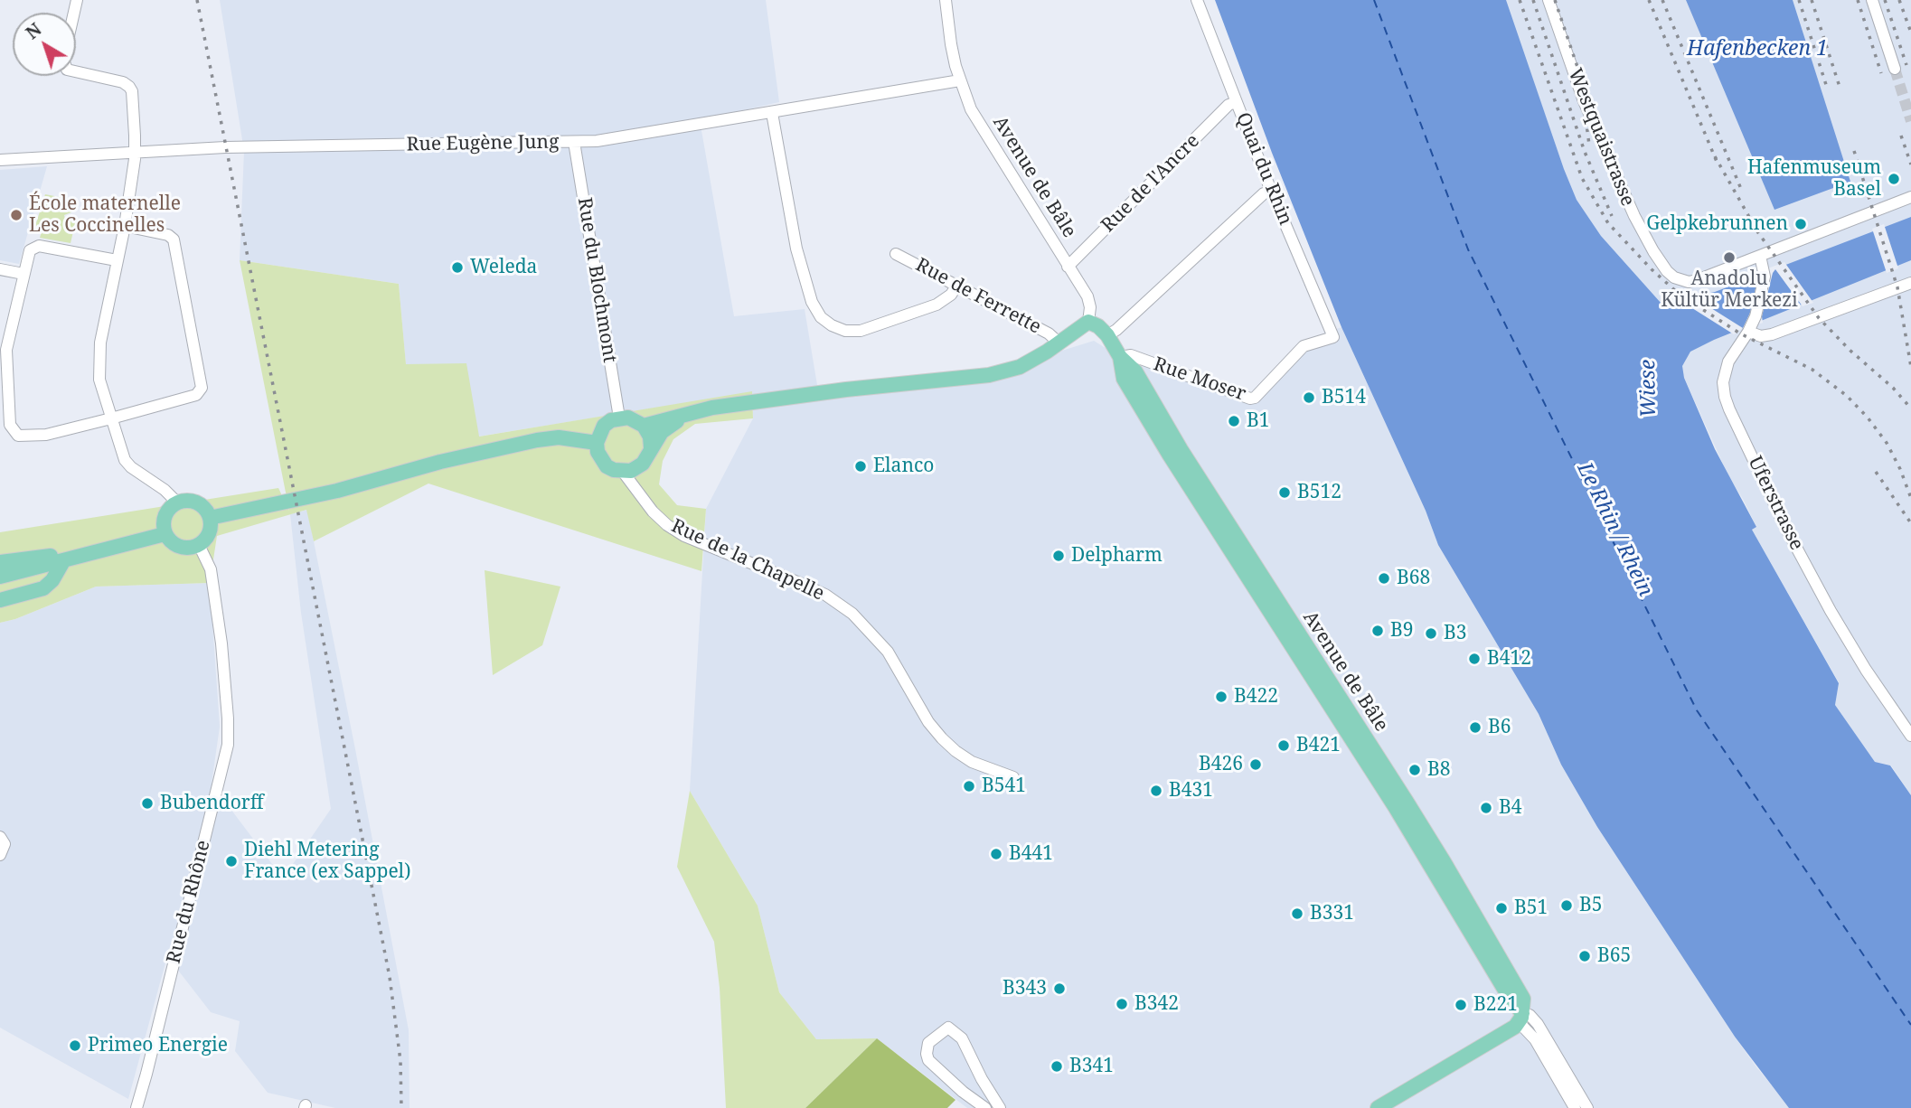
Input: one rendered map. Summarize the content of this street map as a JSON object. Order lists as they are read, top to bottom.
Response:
{
  "streets": {
    "main road": ["Avenue de Bâle"],
    "street": [
      "Westquaistrasse",
      "Rue Eugène Jung",
      "Quai du Rhin",
      "Rue de l'Ancre",
      "Rue du Blochmont",
      "Rue de Ferrette",
      "Rue Moser",
      "Uferstrasse",
      "Rue de la Chapelle",
      "Rue du Rhône"
    ]
  },
  "crossings": [
    ["Westquaistrasse", "Uferstrasse"],
    ["Rue Eugène Jung", "Avenue de Bâle"],
    ["Rue Eugène Jung", "Rue du Blochmont"],
    ["Quai du Rhin", "Rue de l'Ancre"],
    ["Quai du Rhin", "Rue Moser"],
    ["Avenue de Bâle", "Rue de l'Ancre"],
    ["Avenue de Bâle", "Rue Moser"],
    ["Rue du Blochmont", "Rue de la Chapelle"]
  ],
  "water": ["Hafenbecken 1", "Wiese", "Le Rhin / Rhein"],
  "places": [
    "Hafenmuseum Basel",
    "École maternelle Les Coccinelles",
    "Gelpkebrunnen",
    "Anadolu Kültür Merkezi",
    "Weleda",
    "B514",
    "B1",
    "Elanco",
    "B512",
    "Delpharm",
    "B68",
    "B9",
    "B3",
    "B412",
    "B422",
    "B6",
    "B421",
    "B426",
    "B8",
    "B541",
    "B431",
    "Bubendorff",
    "B4",
    "B441",
    "Diehl Metering France (ex Sappel)",
    "B5",
    "B51",
    "B331",
    "B65",
    "B343",
    "B342",
    "B221",
    "Primeo Energie",
    "B341"
  ],
  "north": "top left"
}
